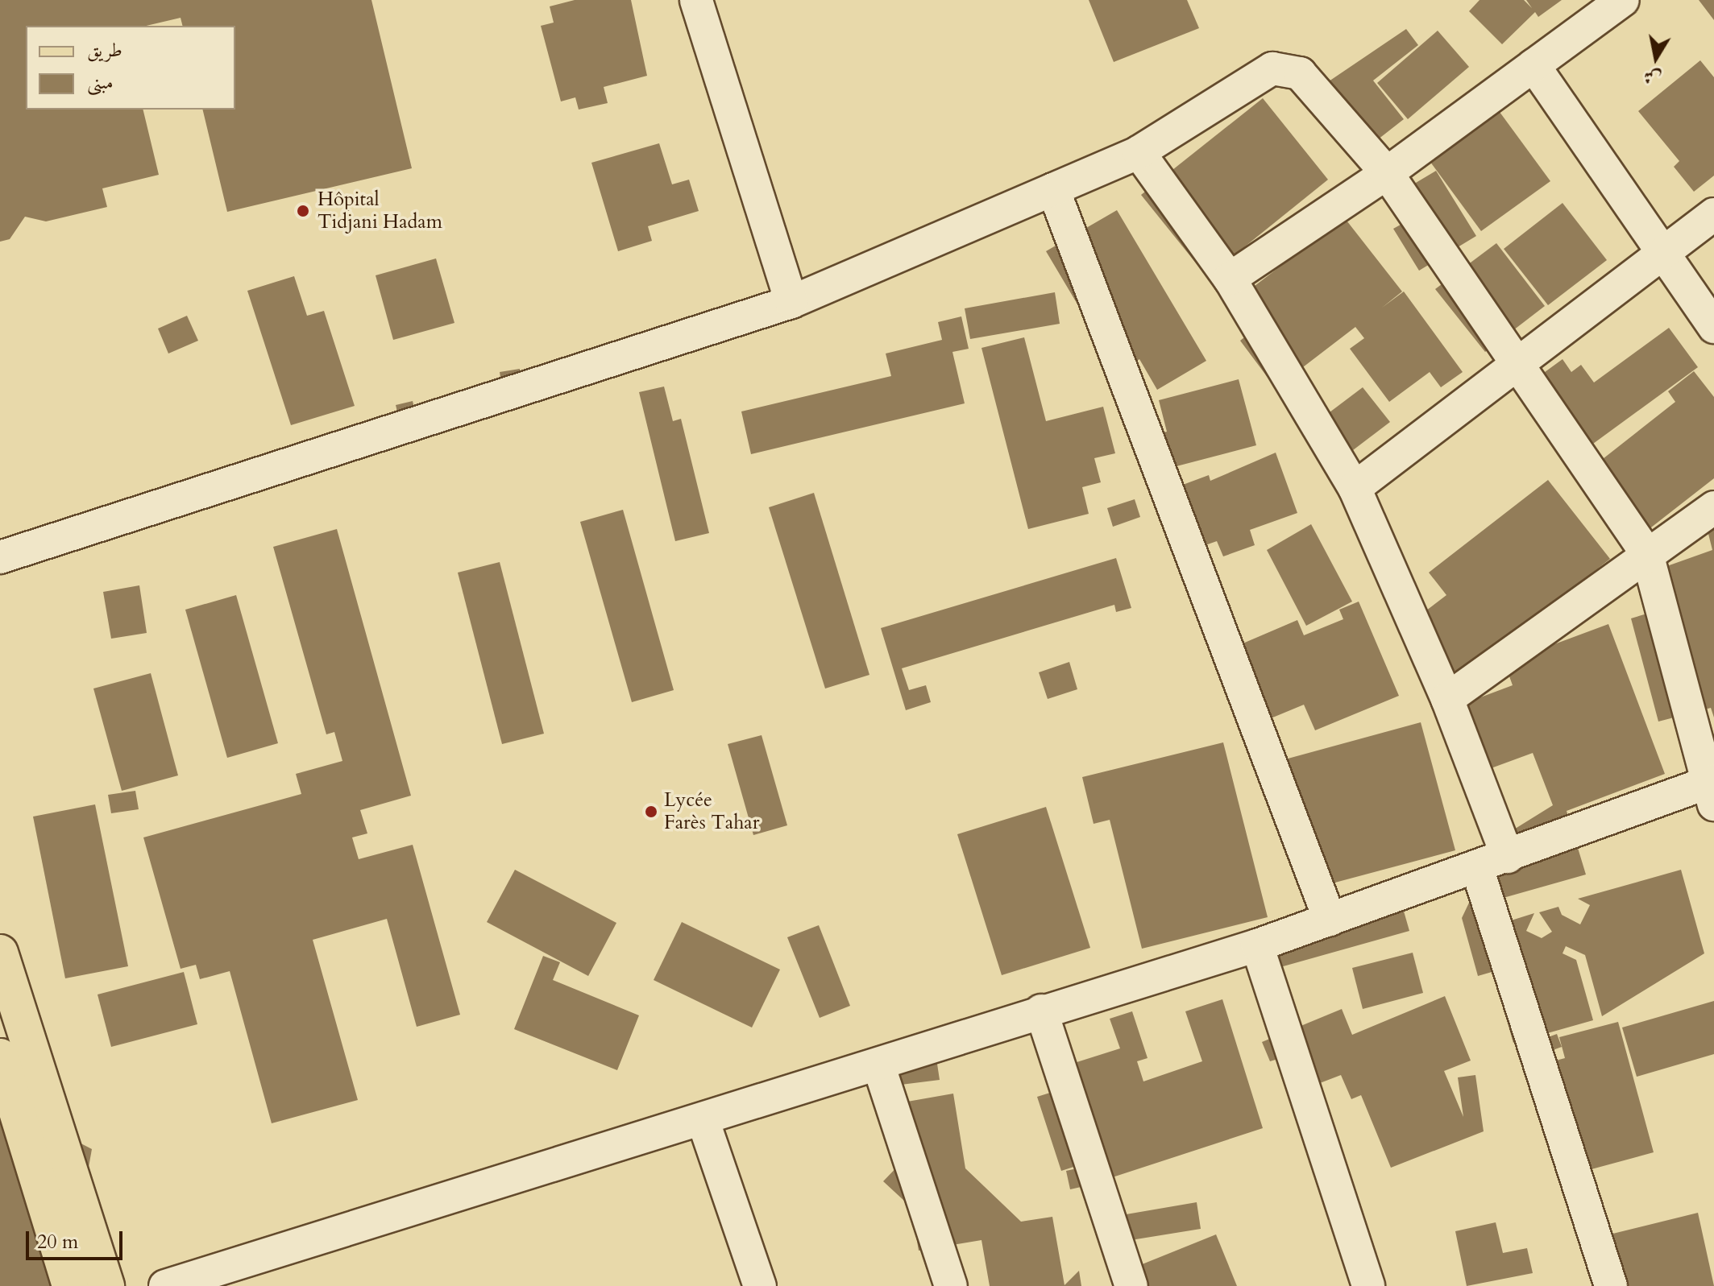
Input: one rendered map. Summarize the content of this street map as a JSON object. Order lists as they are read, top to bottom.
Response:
{
  "places": ["Hôpital Tidjani Hadam", "Lycée Farès Tahar"],
  "legend": ["طريق", "مبنى"],
  "scale_bar": "20 m",
  "north": "bottom"
}
